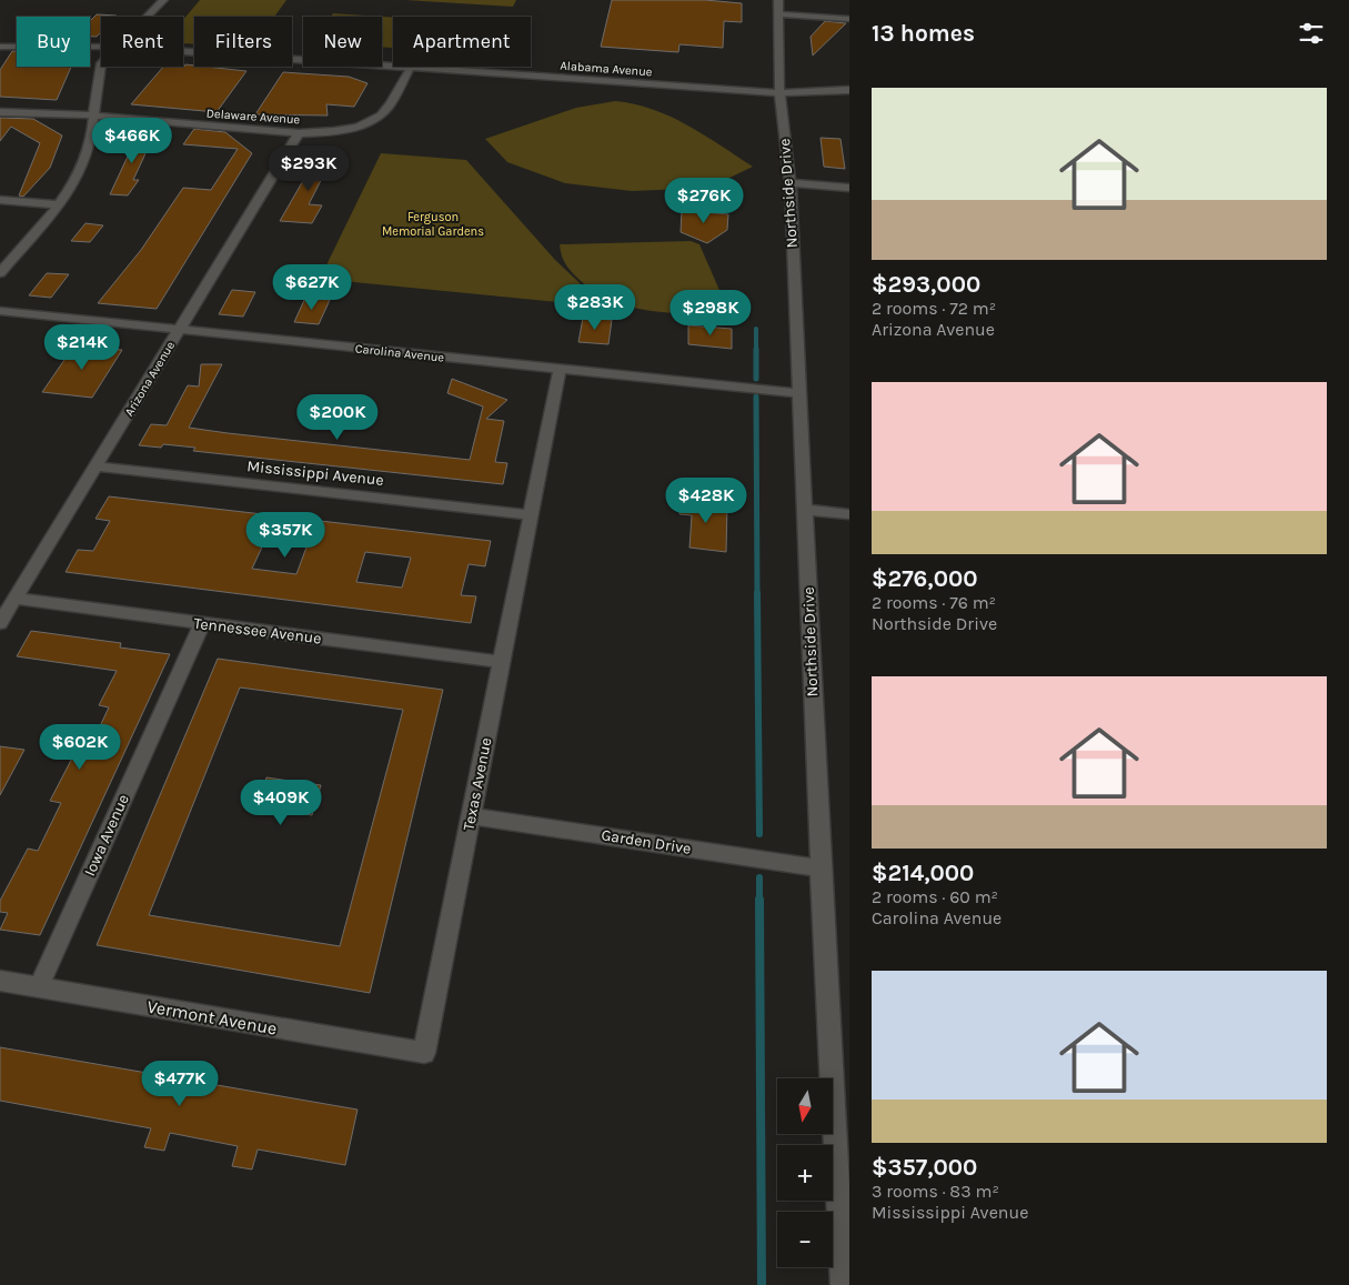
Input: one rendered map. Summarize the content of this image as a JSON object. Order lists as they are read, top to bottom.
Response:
{
  "streets": {
    "street": [
      "Alabama Avenue",
      "Delaware Avenue",
      "Northside Drive",
      "Carolina Avenue",
      "Arizona Avenue",
      "Mississippi Avenue",
      "Tennessee Avenue",
      "Texas Avenue",
      "Iowa Avenue",
      "Garden Drive",
      "Vermont Avenue"
    ]
  },
  "crossings": [
    ["Alabama Avenue", "Delaware Avenue"],
    ["Alabama Avenue", "Northside Drive"],
    ["Delaware Avenue", "Arizona Avenue"],
    ["Northside Drive", "Carolina Avenue"],
    ["Northside Drive", "Garden Drive"],
    ["Carolina Avenue", "Arizona Avenue"],
    ["Carolina Avenue", "Texas Avenue"],
    ["Arizona Avenue", "Mississippi Avenue"],
    ["Arizona Avenue", "Tennessee Avenue"],
    ["Mississippi Avenue", "Texas Avenue"],
    ["Tennessee Avenue", "Texas Avenue"],
    ["Tennessee Avenue", "Iowa Avenue"],
    ["Texas Avenue", "Garden Drive"],
    ["Texas Avenue", "Vermont Avenue"],
    ["Iowa Avenue", "Vermont Avenue"]
  ],
  "parks": ["Ferguson Memorial Gardens"],
  "north": "bottom",
  "page": {
    "heading": "13 homes",
    "chip": [
      "Buy",
      "Rent",
      "Filters",
      "New",
      "Apartment"
    ],
    "list": [
      {
        "name": "$293,000",
        "note": "2 rooms · 72 m² · Arizona Avenue"
      },
      {
        "name": "$276,000",
        "note": "2 rooms · 76 m² · Northside Drive"
      },
      {
        "name": "$214,000",
        "note": "2 rooms · 60 m² · Carolina Avenue"
      },
      {
        "name": "$357,000",
        "note": "3 rooms · 83 m² · Mississippi Avenue"
      }
    ],
    "price": [
      "$466K",
      "$293K",
      "$276K",
      "$627K",
      "$283K",
      "$298K",
      "$214K",
      "$200K",
      "$428K",
      "$357K",
      "$602K",
      "$409K",
      "$477K"
    ],
    "map_buttons": ["+", "−"]
  }
}
